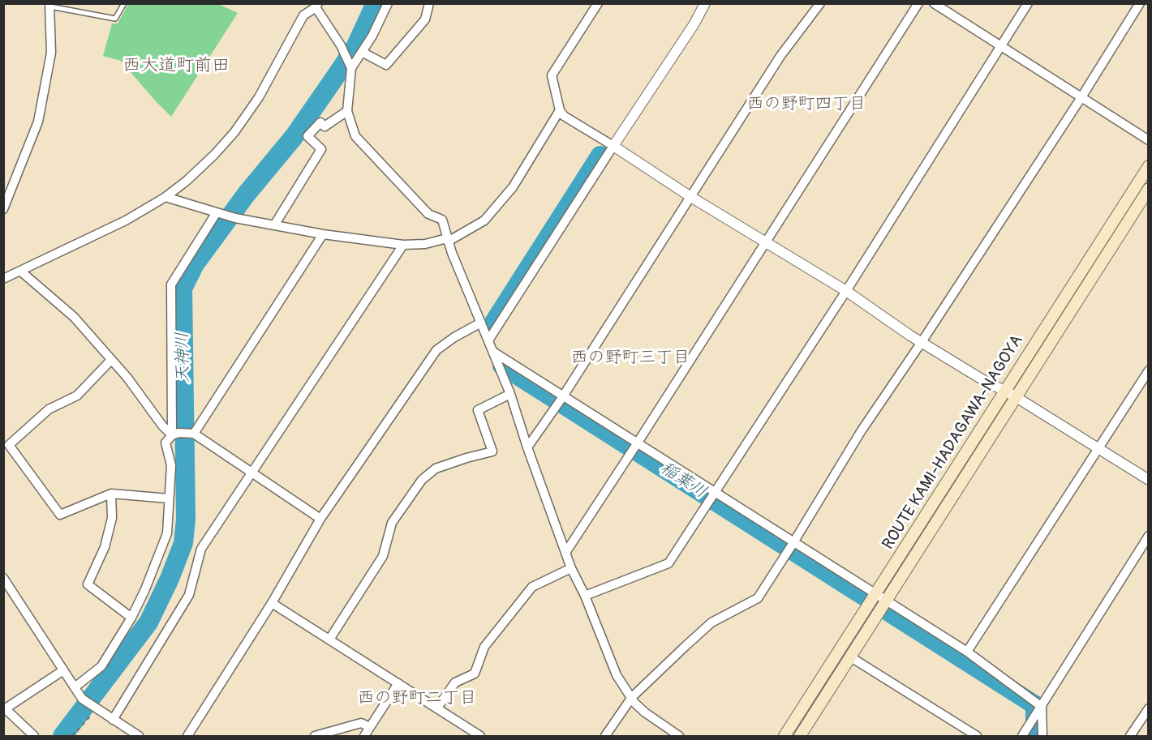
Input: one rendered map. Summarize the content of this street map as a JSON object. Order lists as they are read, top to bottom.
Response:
{
  "streets": {
    "main road": ["ROUTE KAMI-HADAGAWA-NAGOYA"]
  },
  "districts": [
    "西大道町前田",
    "西の野町四丁目",
    "西の野町三丁目",
    "西の野町二丁目"
  ],
  "water": ["天神川", "稲葉川"]
}
